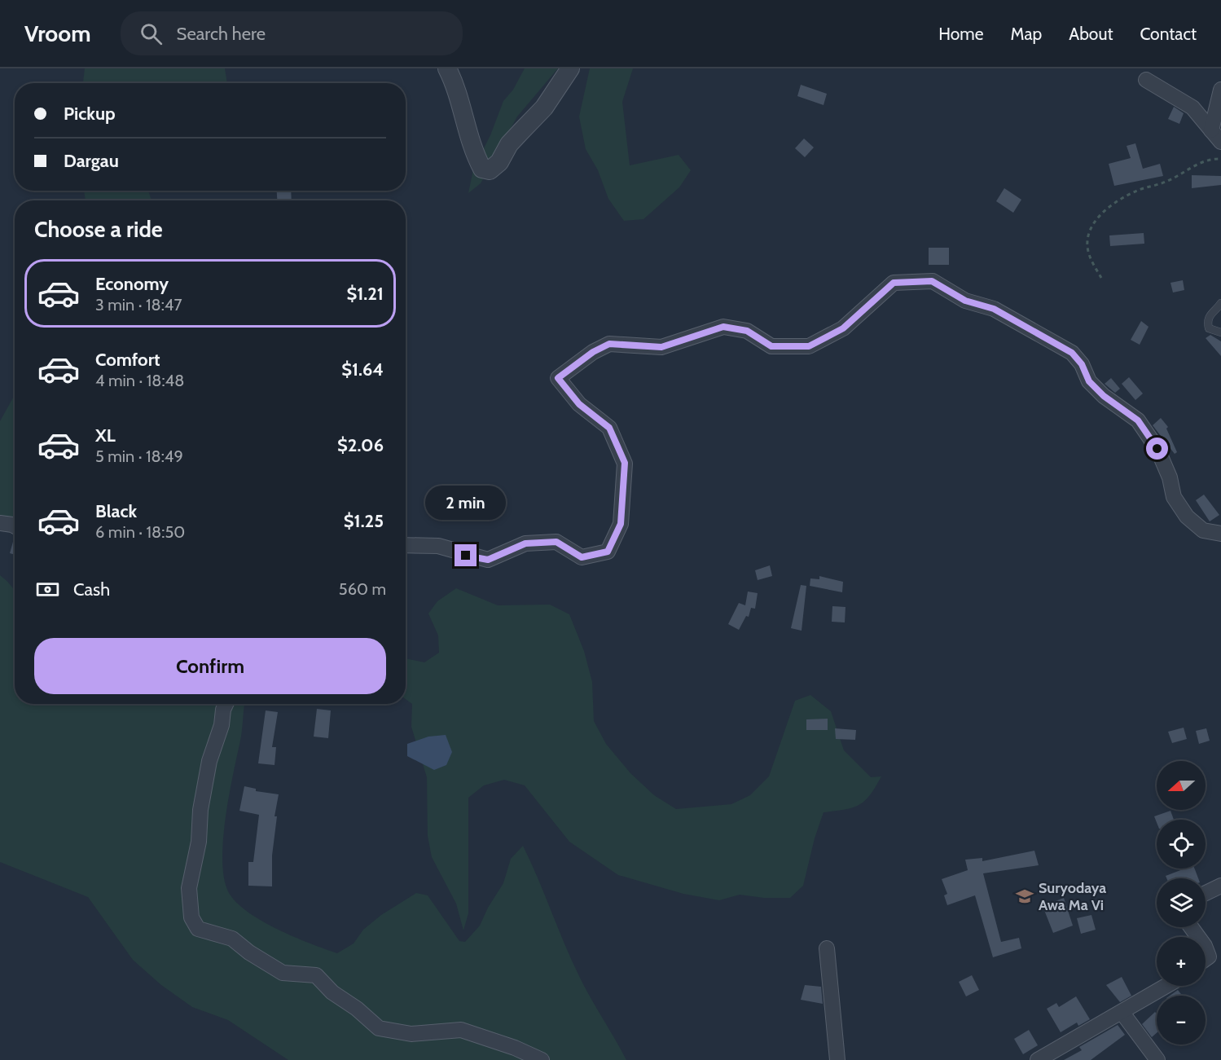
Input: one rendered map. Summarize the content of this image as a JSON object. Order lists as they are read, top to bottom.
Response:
{
  "places": {
    "school or university": ["Suryodaya Awa Ma Vi"]
  },
  "north": "left",
  "page": {
    "header": "Vroom",
    "search": "Search here",
    "nav": [
      "Home",
      "Map",
      "About",
      "Contact"
    ],
    "banner": ["Pickup", "Dargau"],
    "heading": "Choose a ride",
    "list": [
      {
        "name": "Economy",
        "note": "3 min · 18:47",
        "value": "$1.21"
      },
      {
        "name": "Comfort",
        "note": "4 min · 18:48",
        "value": "$1.64"
      },
      {
        "name": "XL",
        "note": "5 min · 18:49",
        "value": "$2.06"
      },
      {
        "name": "Black",
        "note": "6 min · 18:50",
        "value": "$1.25"
      }
    ],
    "bubble": "2 min",
    "pay": ["Cash", "560 m"],
    "buttons": "Confirm",
    "map_buttons": ["+", "−"]
  }
}
